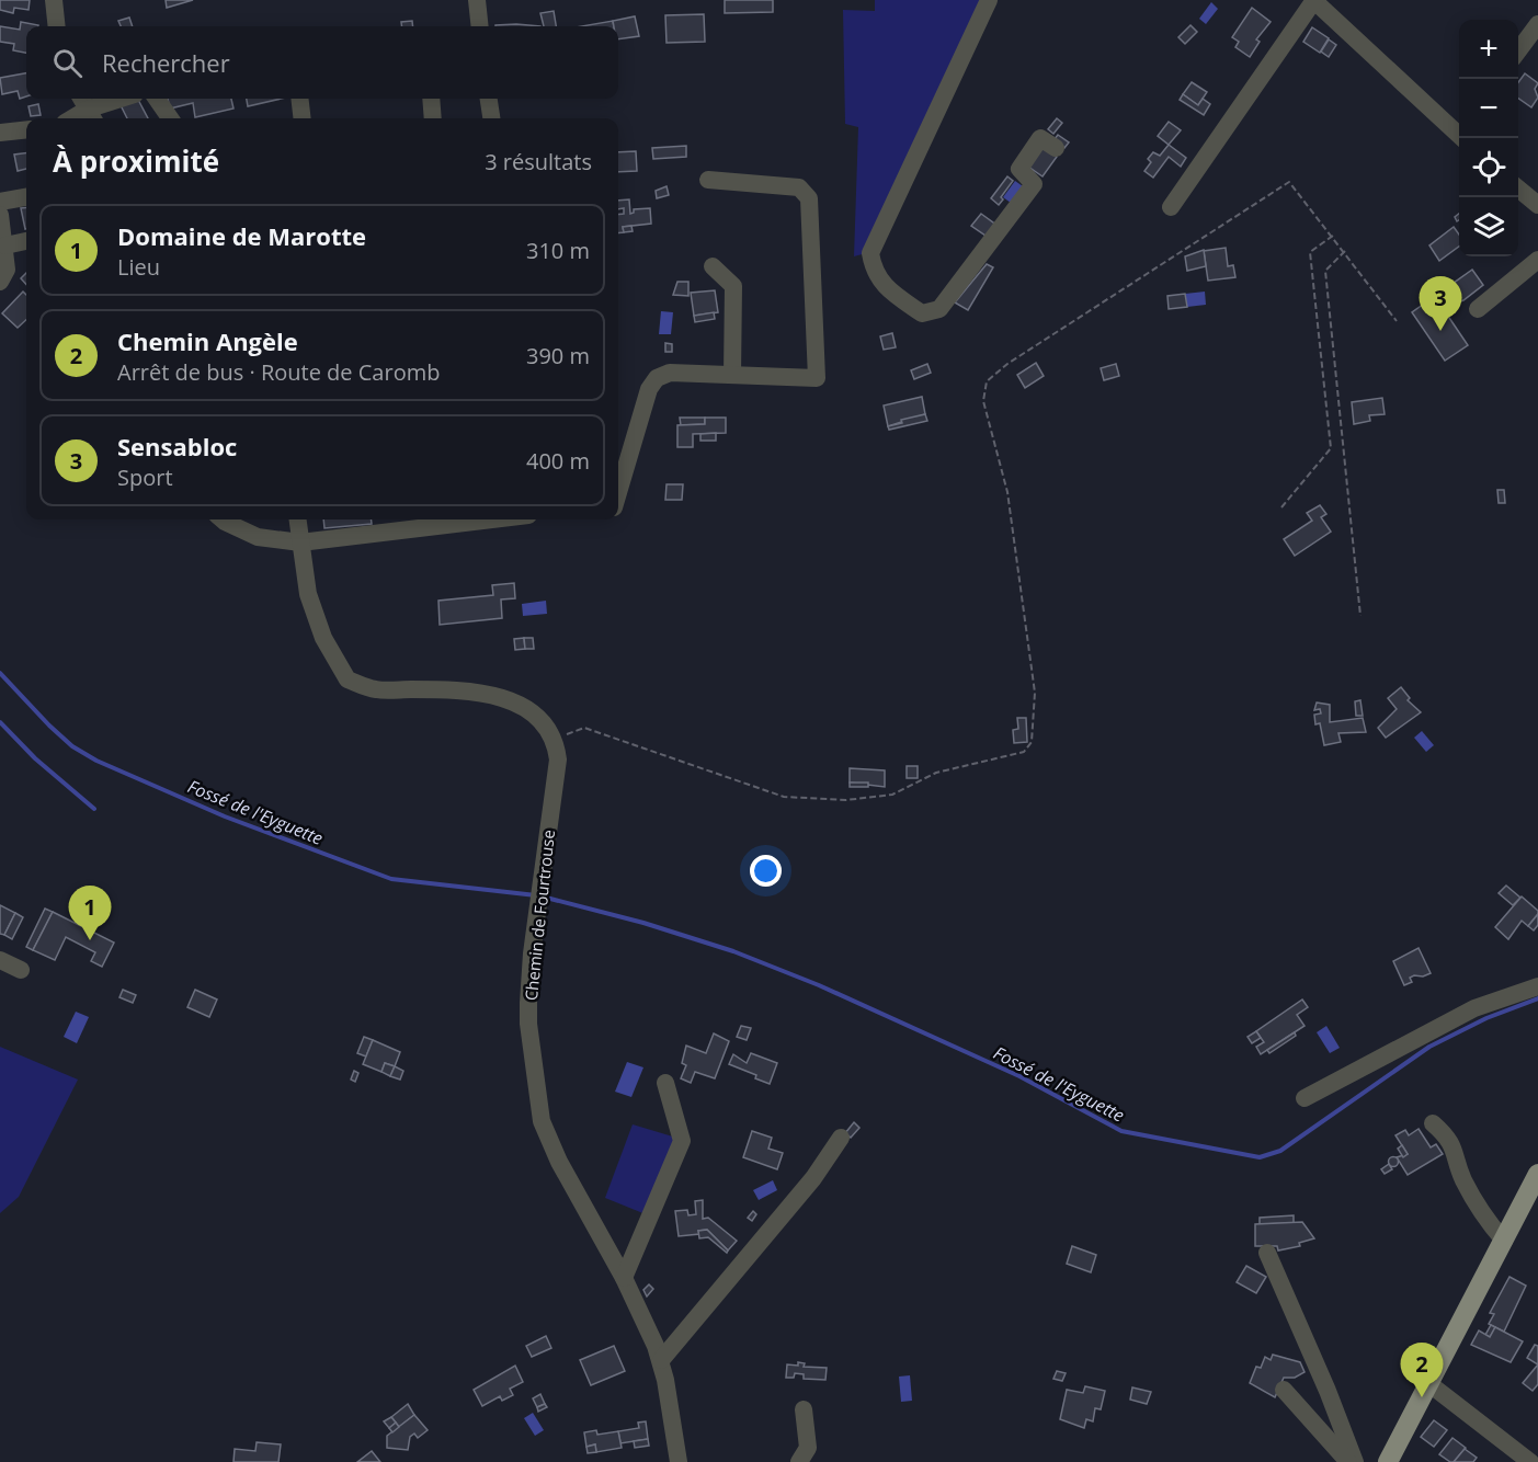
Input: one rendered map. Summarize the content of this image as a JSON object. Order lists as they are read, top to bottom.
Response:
{
  "streets": {
    "street": ["Chemin de Fourtrouse"]
  },
  "water": ["Fossé de l'Eyguette"],
  "page": {
    "map_buttons": ["+", "−"],
    "search": "Rechercher",
    "heading": ["À proximité", "3 résultats"],
    "list": [
      {
        "mark": "1",
        "name": "Domaine de Marotte",
        "note": "Lieu",
        "value": "310 m"
      },
      {
        "mark": "2",
        "name": "Chemin Angèle",
        "note": "Arrêt de bus · Route de Caromb",
        "value": "390 m"
      },
      {
        "mark": "3",
        "name": "Sensabloc",
        "note": "Sport",
        "value": "400 m"
      }
    ],
    "pins": ["3", "1", "2"]
  }
}
